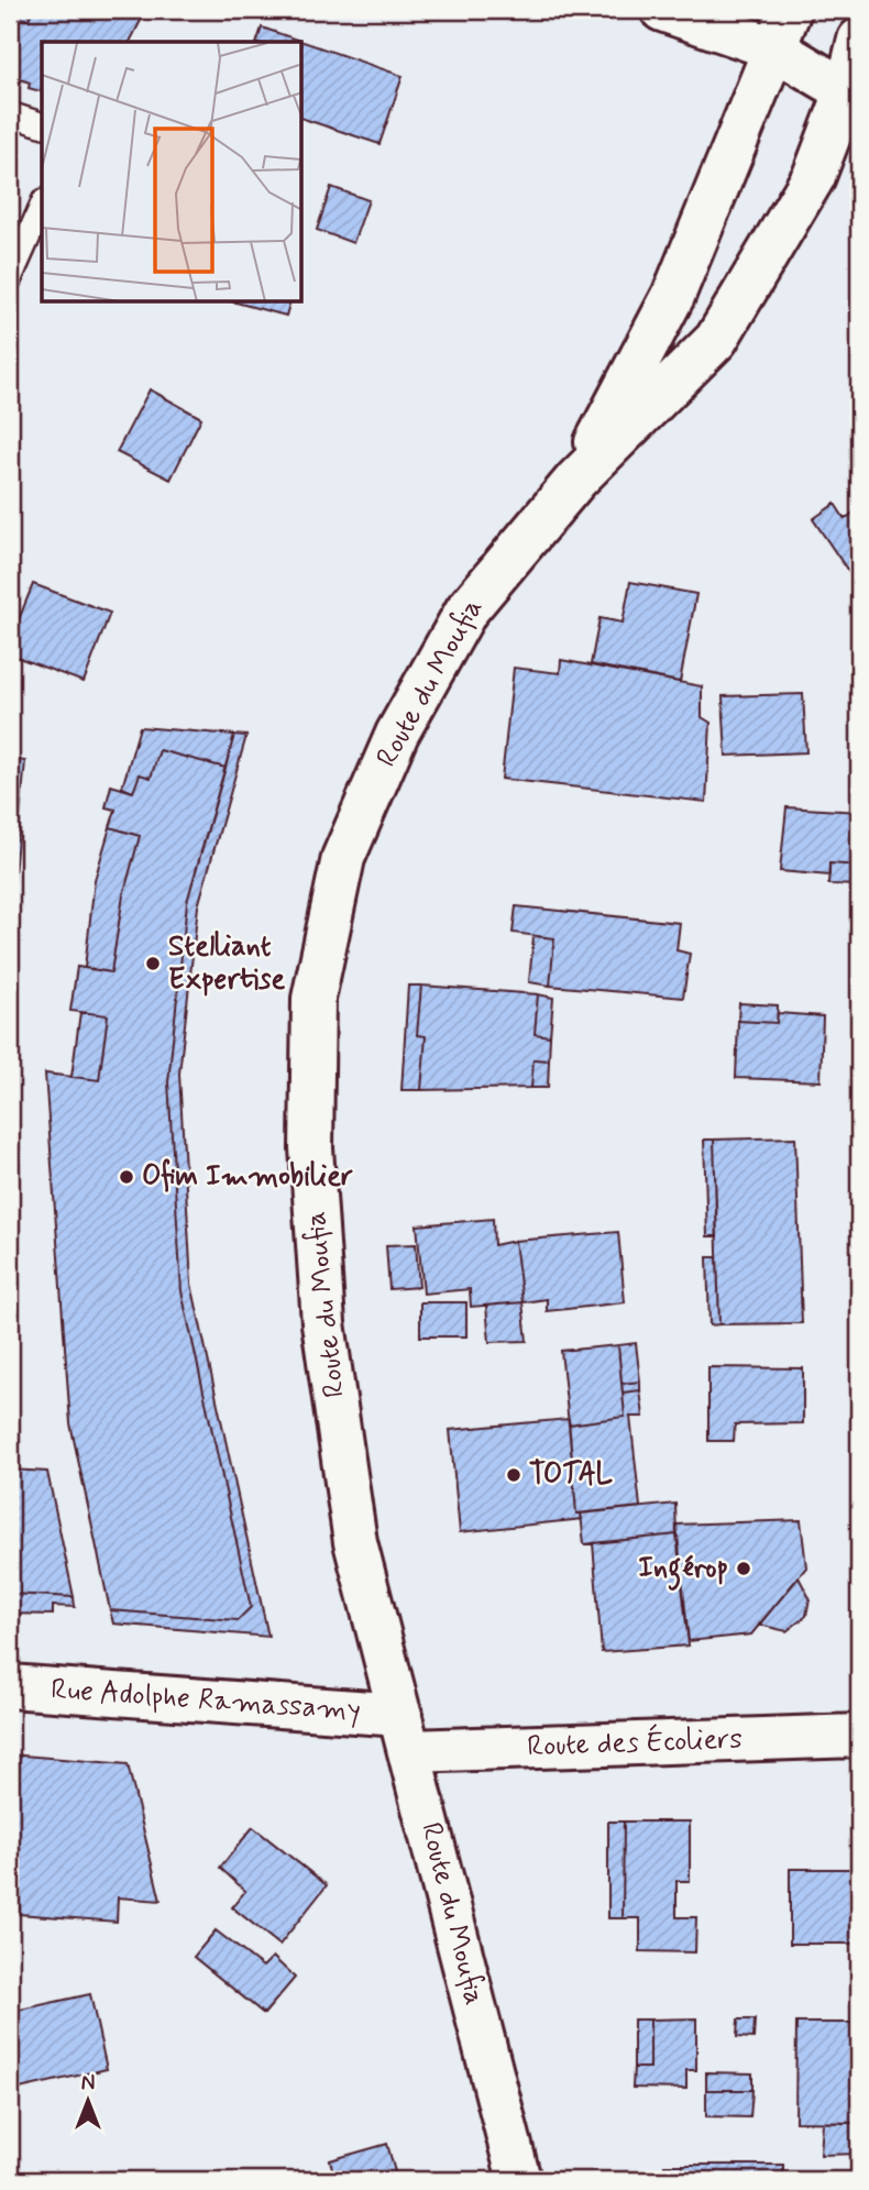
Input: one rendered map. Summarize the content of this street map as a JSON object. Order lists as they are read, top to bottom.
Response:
{
  "streets": {
    "street": ["Route du Moufia", "Rue Adolphe Ramassamy", "Route des Écoliers"]
  },
  "crossings": [
    ["Route du Moufia", "Rue Adolphe Ramassamy"],
    ["Route du Moufia", "Route des Écoliers"],
    ["Rue Adolphe Ramassamy", "Route des Écoliers"]
  ],
  "places": [
    "Stelliant Expertise",
    "Ofim Immobilier",
    "TOTAL",
    "Ingérop"
  ],
  "north": "top"
}
